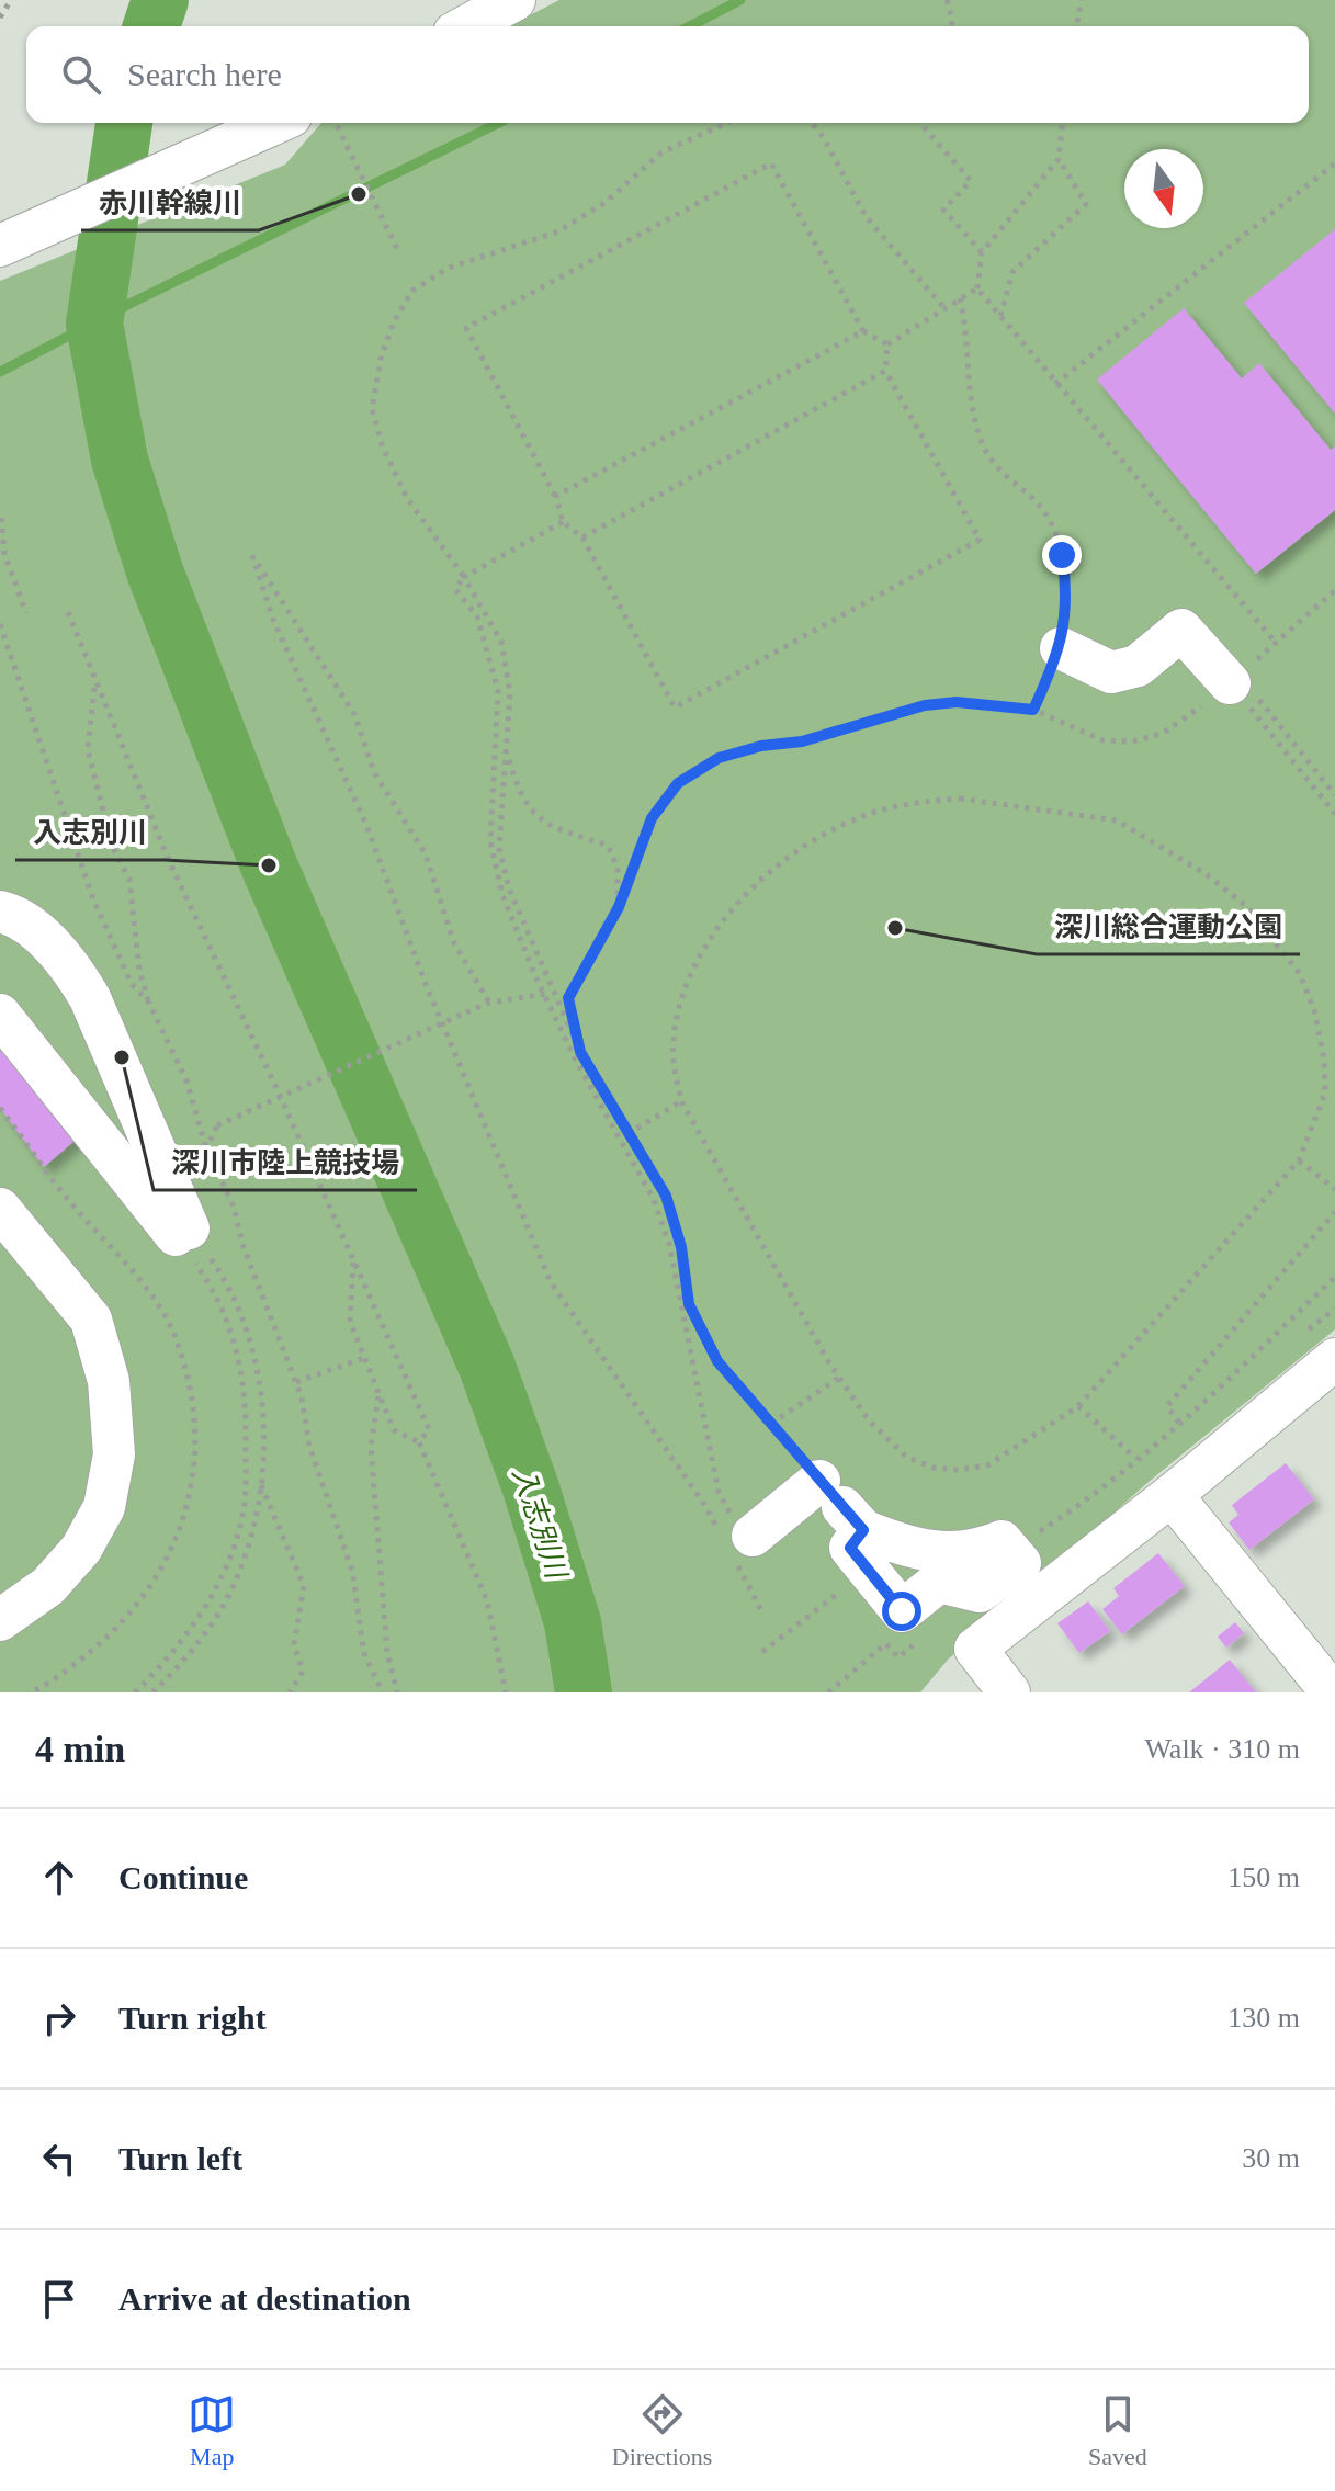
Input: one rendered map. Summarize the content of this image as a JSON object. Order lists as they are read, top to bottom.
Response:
{
  "water": ["入志別川"],
  "places": [
    "赤川幹線川",
    "入志別川",
    "深川総合運動公園",
    "深川市陸上競技場"
  ],
  "north": "bottom",
  "page": {
    "search": "Search here",
    "heading": ["4 min", "Walk · 310 m"],
    "list": [
      ["Continue", "150 m"],
      ["Turn right", "130 m"],
      ["Turn left", "30 m"],
      "Arrive at destination"
    ],
    "nav": ["Map", "Directions", "Saved"]
  }
}
